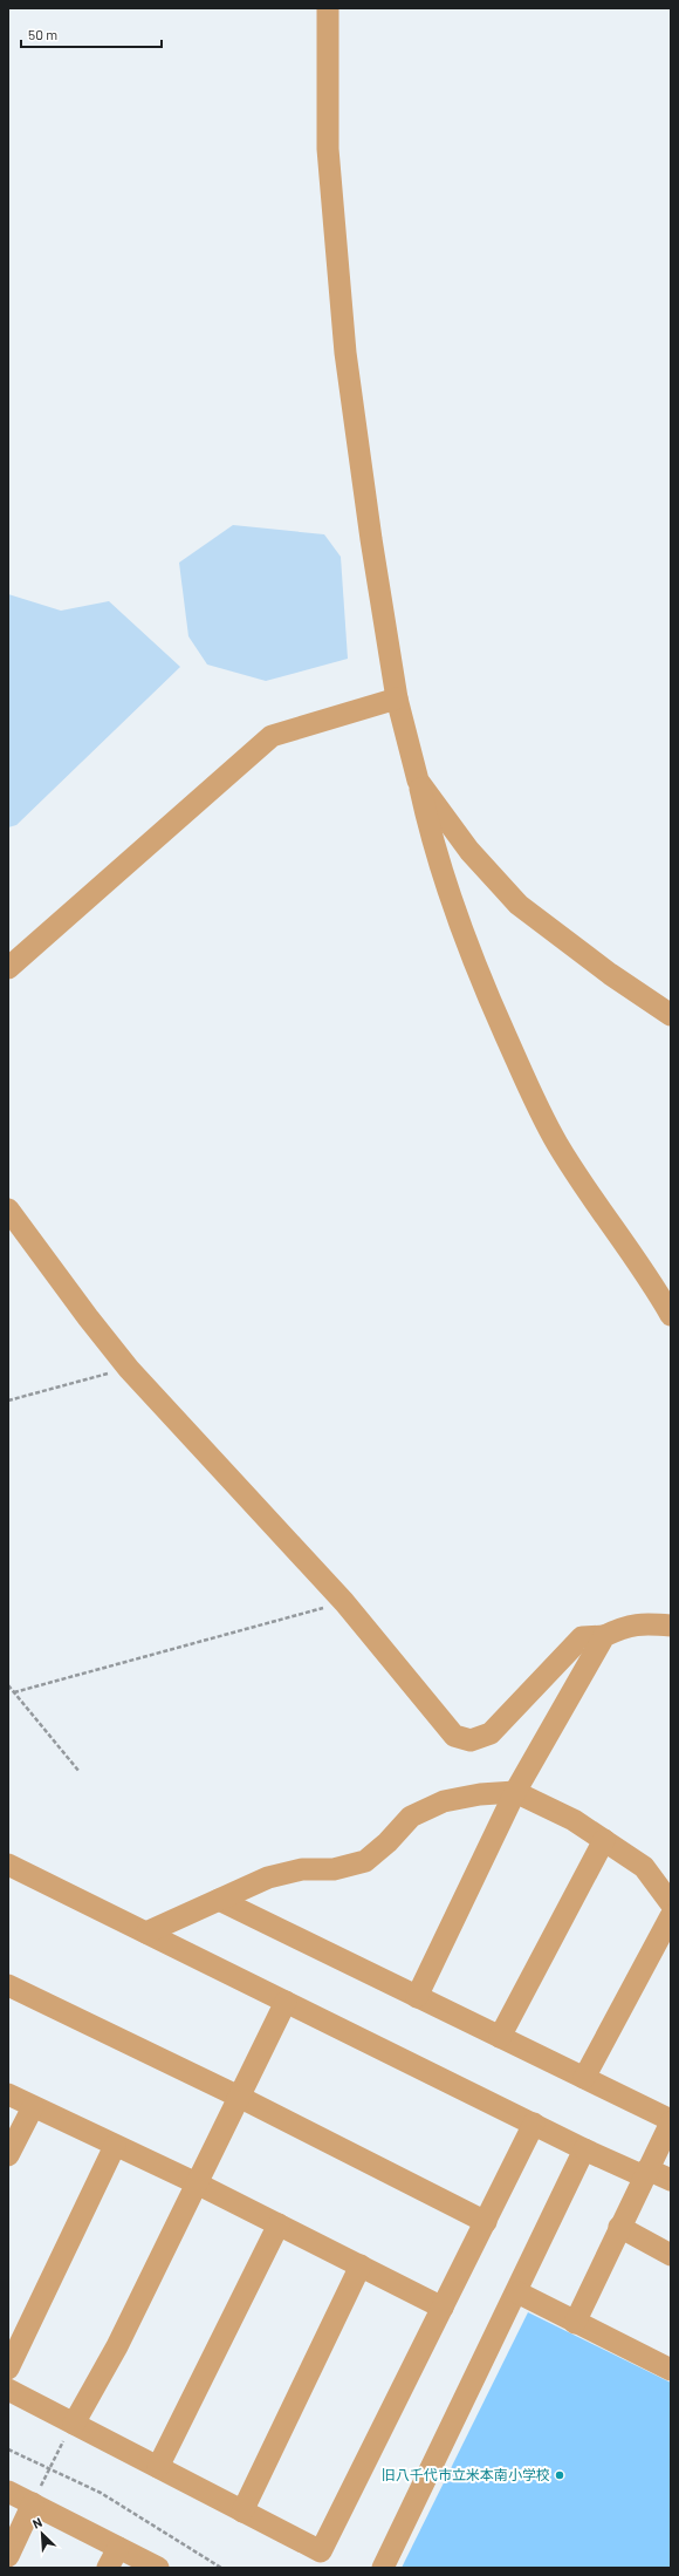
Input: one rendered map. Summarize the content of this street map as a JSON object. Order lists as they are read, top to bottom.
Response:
{
  "places": ["旧八千代市立米本南小学校"],
  "scale_bar": "50 m",
  "north": "top left"
}
